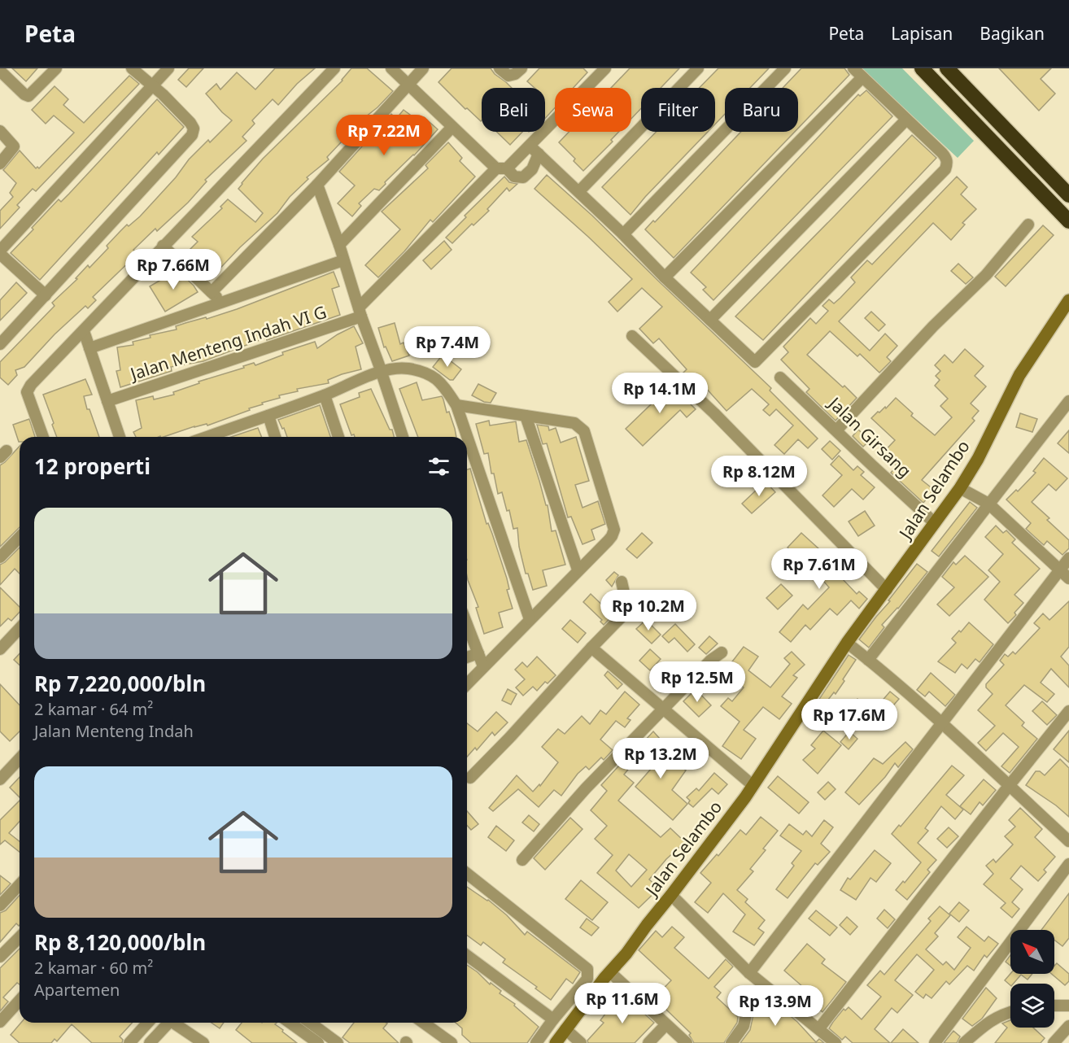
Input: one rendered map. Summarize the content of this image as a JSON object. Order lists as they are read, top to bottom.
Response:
{
  "streets": {
    "street": ["Jalan Menteng Indah VI G", "Jalan Girsang", "Jalan Selambo"]
  },
  "crossings": [
    ["Jalan Girsang", "Jalan Selambo"]
  ],
  "north": "top left",
  "page": {
    "header": "Peta",
    "nav": ["Peta", "Lapisan", "Bagikan"],
    "chip": [
      "Beli",
      "Sewa",
      "Filter",
      "Baru"
    ],
    "price": [
      "Rp 7.22M",
      "Rp 7.66M",
      "Rp 7.4M",
      "Rp 14.1M",
      "Rp 8.12M",
      "Rp 7.61M",
      "Rp 10.2M",
      "Rp 12.5M",
      "Rp 17.6M",
      "Rp 13.2M",
      "Rp 11.6M",
      "Rp 13.9M"
    ],
    "heading": "12 properti",
    "list": [
      {
        "name": "Rp 7,220,000/bln",
        "note": "2 kamar · 64 m² · Jalan Menteng Indah"
      },
      {
        "name": "Rp 8,120,000/bln",
        "note": "2 kamar · 60 m² · Apartemen"
      }
    ]
  }
}
